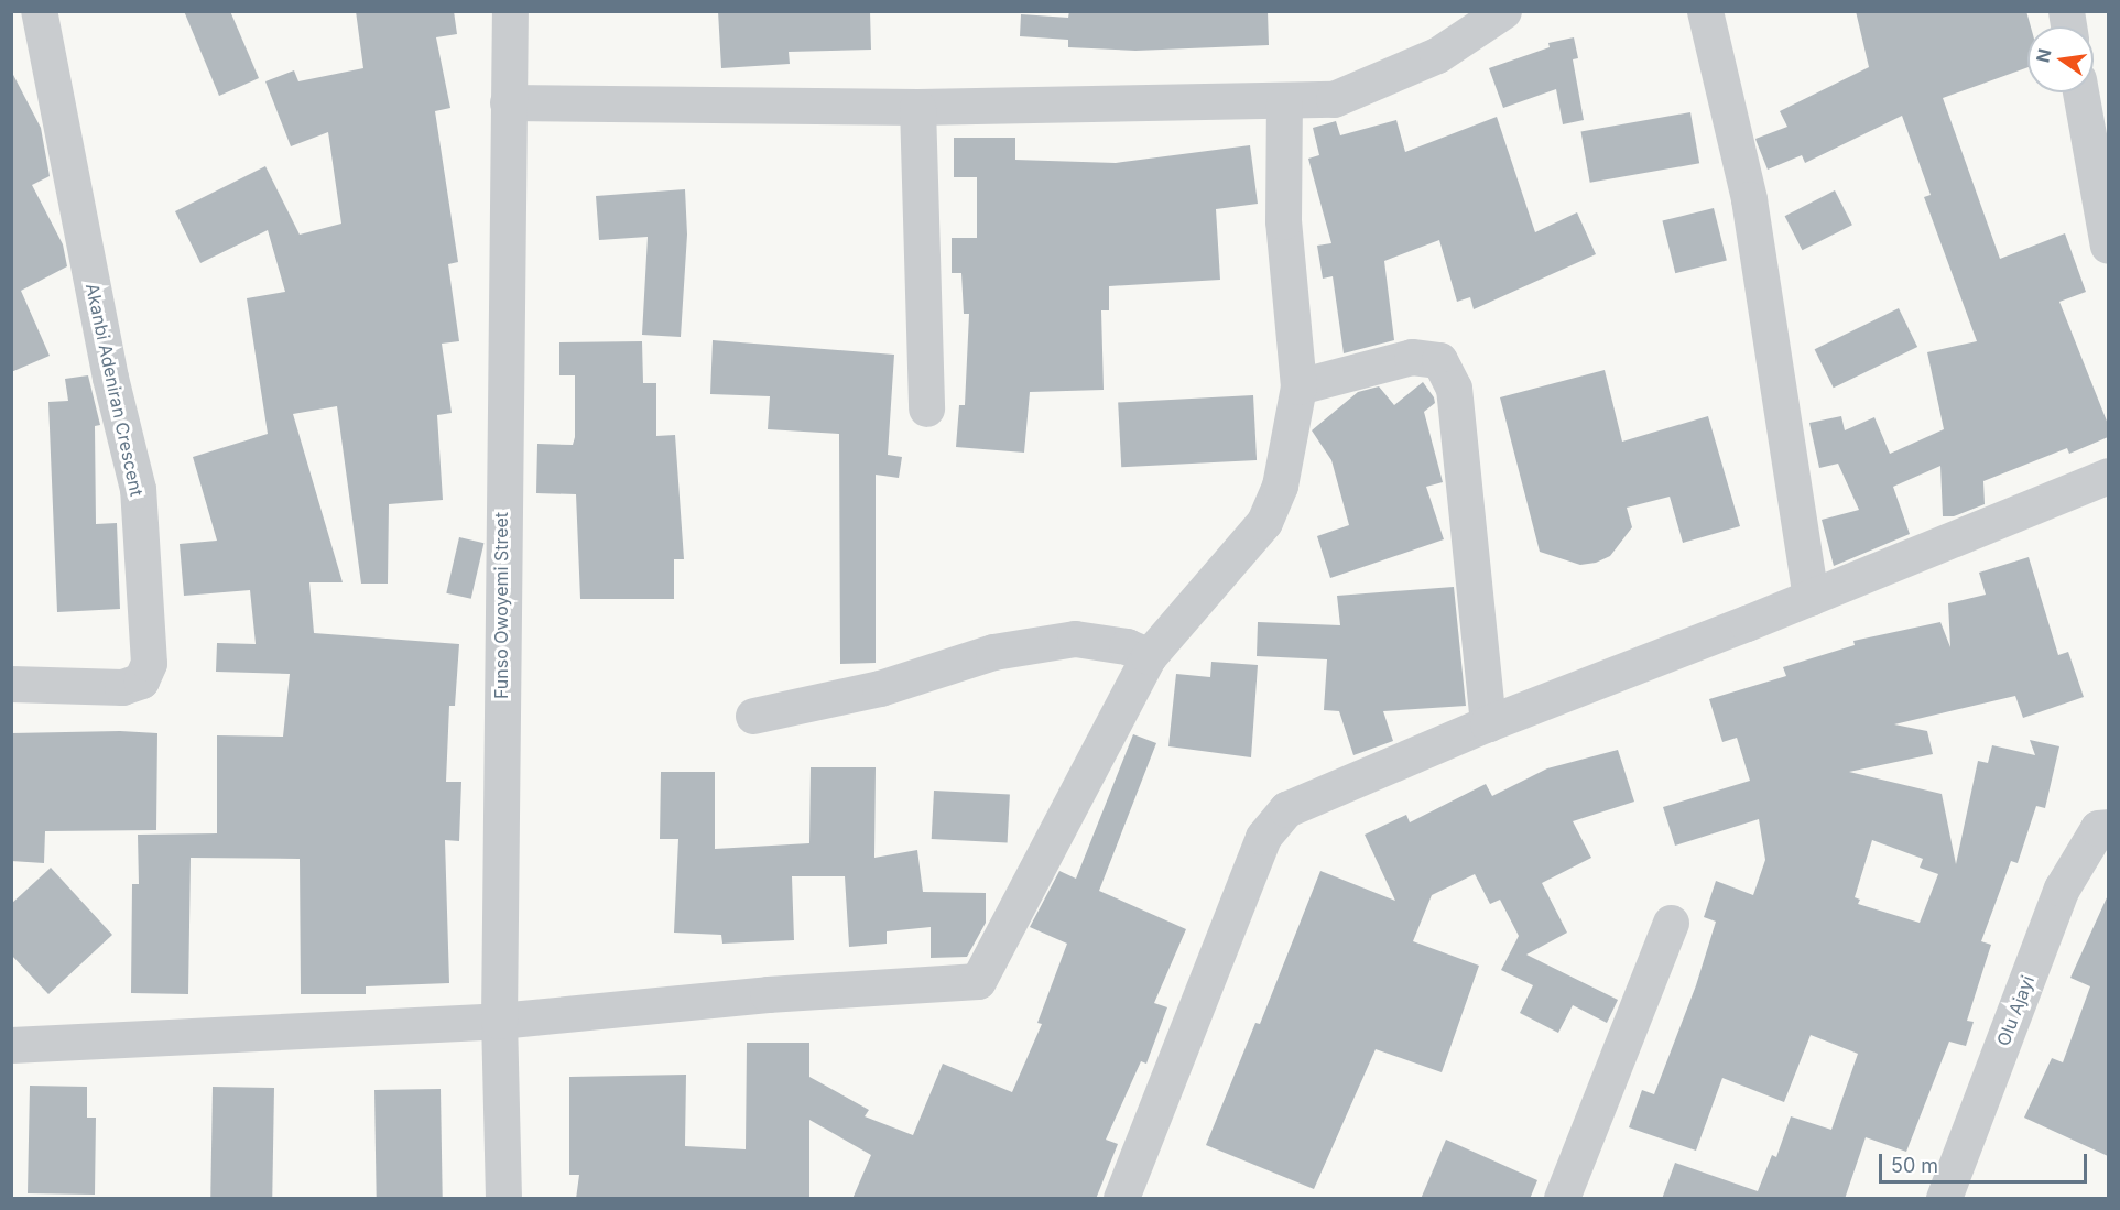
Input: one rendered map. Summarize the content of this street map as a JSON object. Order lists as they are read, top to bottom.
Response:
{
  "streets": {
    "street": ["Akanbi Adeniran Crescent", "Funso Owoyemi Street", "Olu Ajayi"]
  },
  "scale_bar": "50 m",
  "north": "left"
}
